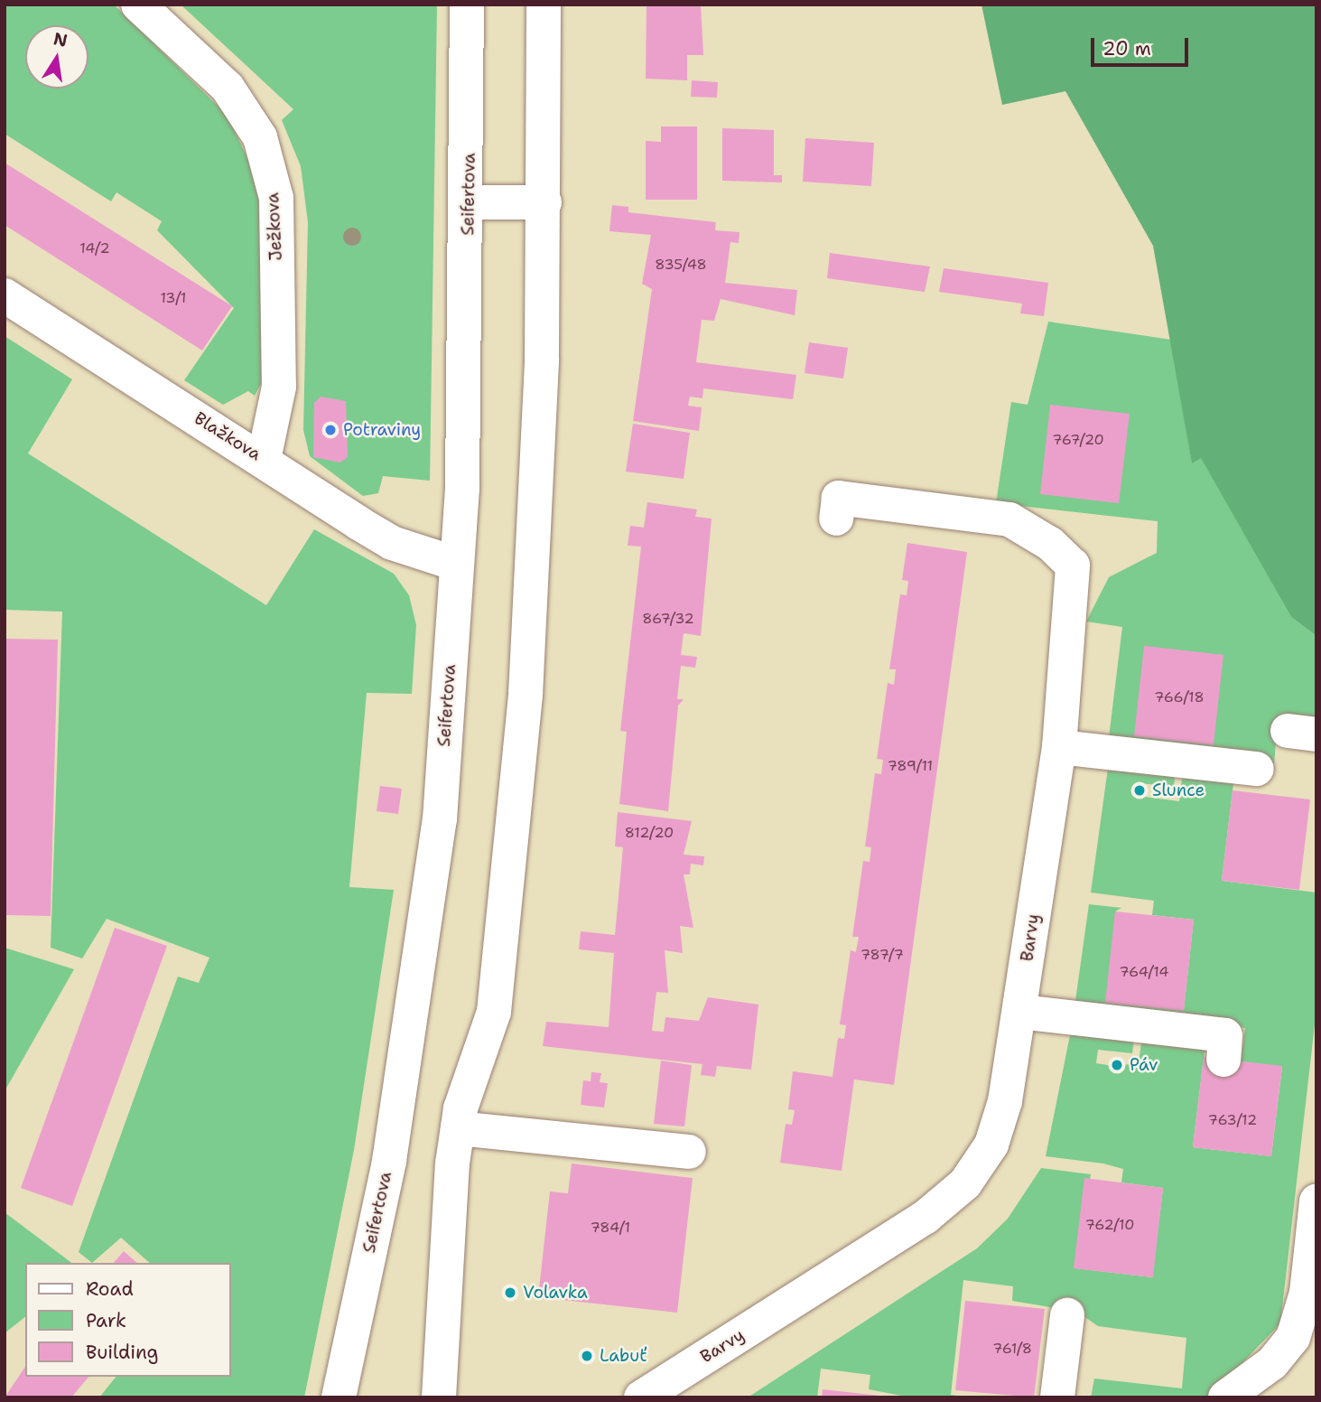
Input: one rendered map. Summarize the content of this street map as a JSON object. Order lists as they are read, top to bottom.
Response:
{
  "streets": {
    "street": [
      "Seifertova",
      "Ježkova",
      "Blažkova",
      "Barvy"
    ]
  },
  "crossings": [
    ["Seifertova", "Blažkova"],
    ["Ježkova", "Blažkova"]
  ],
  "places": [
    "Potraviny",
    "Slunce",
    "Páv",
    "Volavka",
    "Labuť"
  ],
  "house_numbers": [
    "14/2",
    "835/48",
    "13/1",
    "767/20",
    "867/32",
    "766/18",
    "789/11",
    "812/20",
    "787/7",
    "764/14",
    "763/12",
    "762/10",
    "784/1",
    "761/8"
  ],
  "legend": ["Road", "Park", "Building"],
  "scale_bar": "20 m",
  "north": "top"
}
